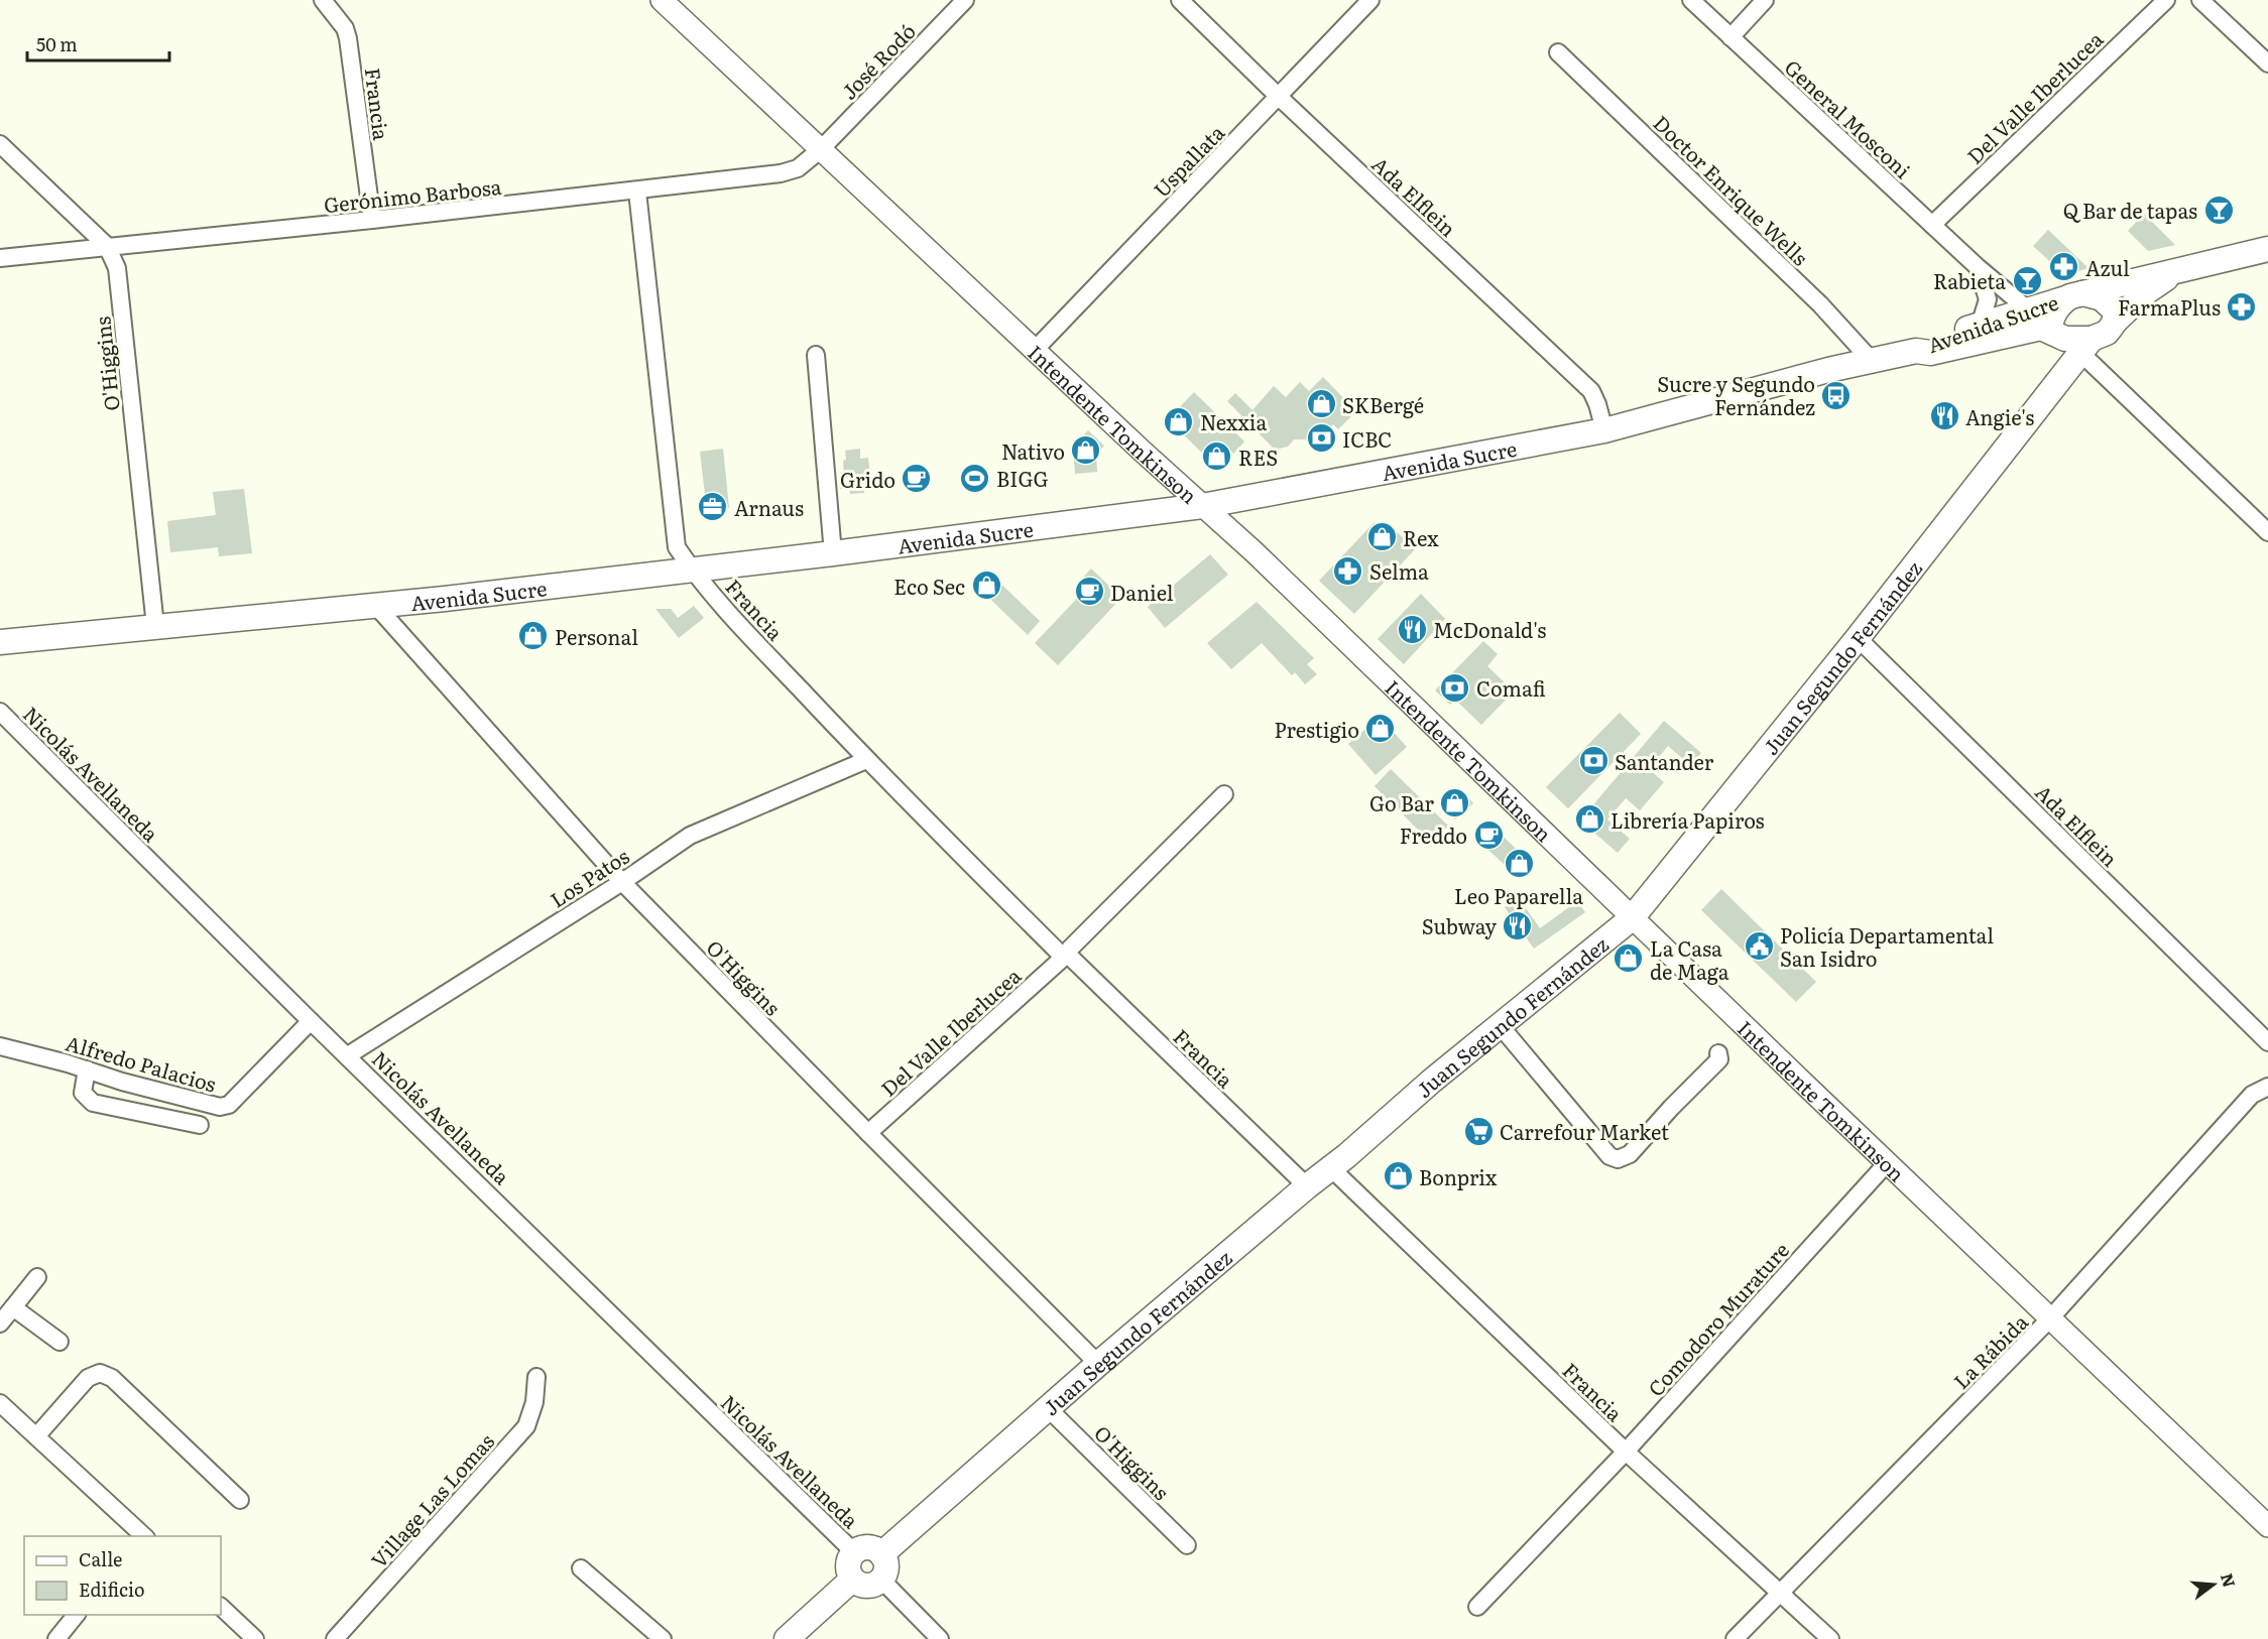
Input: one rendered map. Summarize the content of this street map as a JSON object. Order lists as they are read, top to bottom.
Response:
{
  "streets": {
    "main road": ["Avenida Sucre", "Juan Segundo Fernández"],
    "street": [
      "José Rodó",
      "Del Valle Iberlucea",
      "Francia",
      "General Mosconi",
      "Uspallata",
      "Doctor Enrique Wells",
      "Gerónimo Barbosa",
      "Ada Elflein",
      "O'Higgins",
      "Intendente Tomkinson",
      "Nicolás Avellaneda",
      "Los Patos",
      "Alfredo Palacios",
      "Comodoro Murature",
      "La Rábida",
      "Village Las Lomas"
    ]
  },
  "crossings": [
    ["José Rodó", "Gerónimo Barbosa"],
    ["José Rodó", "Intendente Tomkinson"],
    ["Del Valle Iberlucea", "Francia"],
    ["Del Valle Iberlucea", "General Mosconi"],
    ["Del Valle Iberlucea", "O'Higgins"],
    ["Francia", "Gerónimo Barbosa"],
    ["Francia", "Avenida Sucre"],
    ["Francia", "Juan Segundo Fernández"],
    ["Francia", "Los Patos"],
    ["Francia", "Comodoro Murature"],
    ["Francia", "La Rábida"],
    ["General Mosconi", "Avenida Sucre"],
    ["Uspallata", "Ada Elflein"],
    ["Uspallata", "Intendente Tomkinson"],
    ["Doctor Enrique Wells", "Avenida Sucre"],
    ["Gerónimo Barbosa", "O'Higgins"],
    ["Gerónimo Barbosa", "Intendente Tomkinson"],
    ["Ada Elflein", "Avenida Sucre"],
    ["Ada Elflein", "Juan Segundo Fernández"],
    ["Avenida Sucre", "O'Higgins"],
    ["Avenida Sucre", "Intendente Tomkinson"],
    ["Avenida Sucre", "Juan Segundo Fernández"],
    ["O'Higgins", "Juan Segundo Fernández"],
    ["O'Higgins", "Los Patos"],
    ["Intendente Tomkinson", "Juan Segundo Fernández"],
    ["Intendente Tomkinson", "Comodoro Murature"],
    ["Intendente Tomkinson", "La Rábida"],
    ["Juan Segundo Fernández", "Nicolás Avellaneda"],
    ["Nicolás Avellaneda", "Los Patos"],
    ["Nicolás Avellaneda", "Alfredo Palacios"]
  ],
  "places": {
    "bar": ["Q Bar de tapas", "Rabieta"],
    "pharmacy": ["Azul", "FarmaPlus", "Selma"],
    "bus stop": ["Sucre y Segundo Fernández"],
    "shop": [
      "SKBergé",
      "Nexxia",
      "Nativo",
      "RES",
      "Rex",
      "Eco Sec",
      "Personal",
      "Prestigio",
      "Go Bar",
      "Librería Papiros",
      "Leo Paparella",
      "La Casa de Maga",
      "Bonprix"
    ],
    "restaurant": ["Angie's", "McDonald's", "Subway"],
    "bank": ["ICBC", "Comafi", "Santander"],
    "sports": ["BIGG"],
    "cafe": ["Grido", "Daniel", "Freddo"],
    "office": ["Arnaus"],
    "public building": ["Policía Departamental San Isidro"],
    "supermarket": ["Carrefour Market"]
  },
  "legend": ["Calle", "Edificio"],
  "scale_bar": "50 m",
  "north": "right"
}
